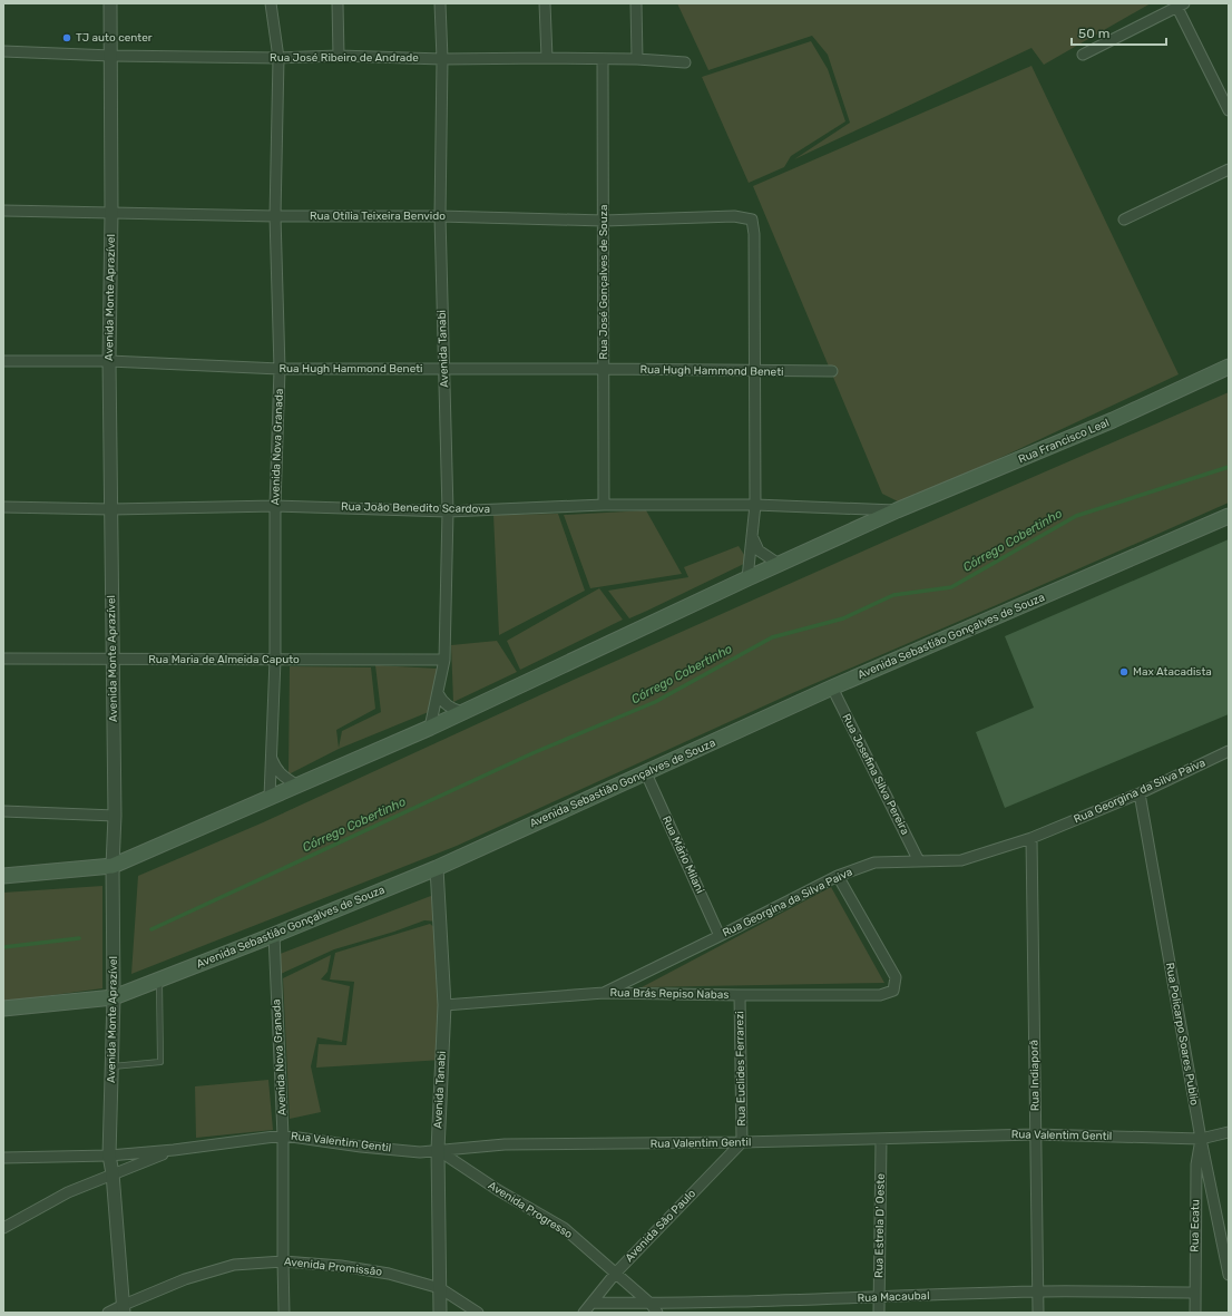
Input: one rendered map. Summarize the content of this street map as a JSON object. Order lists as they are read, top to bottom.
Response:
{
  "streets": {
    "main road": ["Rua Francisco Leal", "Avenida Sebastião Gonçalves de Souza"],
    "street": [
      "Rua José Ribeiro de Andrade",
      "Rua Otília Teixeira Benvido",
      "Rua José Gonçalves de Souza",
      "Avenida Monte Aprazível",
      "Avenida Tanabi",
      "Rua Hugh Hammond Beneti",
      "Avenida Nova Granada",
      "Rua João Benedito Scardova",
      "Rua Maria de Almeida Caputo",
      "Rua Josefina Silva Pereira",
      "Rua Georgina da Silva Paiva",
      "Rua Mário Milani",
      "Rua Brás Repiso Nabas",
      "Rua Policarpo Soares Publio",
      "Rua Euclides Ferrarezi",
      "Rua Indiaporã",
      "Rua Valentim Gentil",
      "Avenida Progresso",
      "Avenida São Paulo",
      "Rua Estrela D' Oeste",
      "Rua Ecatu",
      "Avenida Promissão",
      "Rua Macaubal"
    ]
  },
  "crossings": [
    ["Rua José Ribeiro de Andrade", "Rua José Gonçalves de Souza"],
    ["Rua José Ribeiro de Andrade", "Avenida Monte Aprazível"],
    ["Rua José Ribeiro de Andrade", "Avenida Tanabi"],
    ["Rua José Ribeiro de Andrade", "Avenida Nova Granada"],
    ["Rua Otília Teixeira Benvido", "Rua José Gonçalves de Souza"],
    ["Rua Otília Teixeira Benvido", "Avenida Monte Aprazível"],
    ["Rua Otília Teixeira Benvido", "Avenida Tanabi"],
    ["Rua Otília Teixeira Benvido", "Rua Hugh Hammond Beneti"],
    ["Rua Otília Teixeira Benvido", "Avenida Nova Granada"],
    ["Rua José Gonçalves de Souza", "Rua Hugh Hammond Beneti"],
    ["Rua José Gonçalves de Souza", "Rua João Benedito Scardova"],
    ["Avenida Monte Aprazível", "Rua Hugh Hammond Beneti"],
    ["Avenida Monte Aprazível", "Rua João Benedito Scardova"],
    ["Avenida Monte Aprazível", "Avenida Sebastião Gonçalves de Souza"],
    ["Avenida Monte Aprazível", "Rua Maria de Almeida Caputo"],
    ["Avenida Monte Aprazível", "Rua Valentim Gentil"],
    ["Avenida Monte Aprazível", "Avenida Promissão"],
    ["Avenida Tanabi", "Rua Hugh Hammond Beneti"],
    ["Avenida Tanabi", "Rua João Benedito Scardova"],
    ["Avenida Tanabi", "Avenida Sebastião Gonçalves de Souza"],
    ["Avenida Tanabi", "Rua Maria de Almeida Caputo"],
    ["Avenida Tanabi", "Rua Brás Repiso Nabas"],
    ["Avenida Tanabi", "Rua Valentim Gentil"],
    ["Avenida Tanabi", "Avenida Progresso"],
    ["Avenida Tanabi", "Avenida Promissão"],
    ["Rua Hugh Hammond Beneti", "Avenida Nova Granada"],
    ["Rua Francisco Leal", "Rua João Benedito Scardova"],
    ["Avenida Nova Granada", "Rua João Benedito Scardova"],
    ["Avenida Nova Granada", "Avenida Sebastião Gonçalves de Souza"],
    ["Avenida Nova Granada", "Rua Maria de Almeida Caputo"],
    ["Avenida Nova Granada", "Rua Valentim Gentil"],
    ["Avenida Nova Granada", "Avenida Promissão"],
    ["Avenida Sebastião Gonçalves de Souza", "Rua Josefina Silva Pereira"],
    ["Avenida Sebastião Gonçalves de Souza", "Rua Mário Milani"],
    ["Rua Josefina Silva Pereira", "Rua Georgina da Silva Paiva"],
    ["Rua Georgina da Silva Paiva", "Rua Mário Milani"],
    ["Rua Georgina da Silva Paiva", "Rua Brás Repiso Nabas"],
    ["Rua Georgina da Silva Paiva", "Rua Policarpo Soares Publio"],
    ["Rua Georgina da Silva Paiva", "Rua Indiaporã"],
    ["Rua Brás Repiso Nabas", "Rua Euclides Ferrarezi"],
    ["Rua Policarpo Soares Publio", "Rua Valentim Gentil"],
    ["Rua Policarpo Soares Publio", "Rua Ecatu"],
    ["Rua Euclides Ferrarezi", "Rua Valentim Gentil"],
    ["Rua Euclides Ferrarezi", "Avenida São Paulo"],
    ["Rua Indiaporã", "Rua Valentim Gentil"],
    ["Rua Indiaporã", "Rua Macaubal"],
    ["Rua Valentim Gentil", "Avenida Progresso"],
    ["Rua Valentim Gentil", "Avenida São Paulo"],
    ["Rua Valentim Gentil", "Rua Estrela D' Oeste"],
    ["Rua Valentim Gentil", "Rua Ecatu"],
    ["Avenida Progresso", "Avenida São Paulo"],
    ["Avenida Progresso", "Rua Macaubal"],
    ["Avenida São Paulo", "Rua Macaubal"],
    ["Rua Estrela D' Oeste", "Rua Macaubal"],
    ["Rua Ecatu", "Rua Macaubal"]
  ],
  "water": ["Córrego Cobertinho"],
  "places": ["TJ auto center", "Max Atacadista"],
  "scale_bar": "50 m"
}
